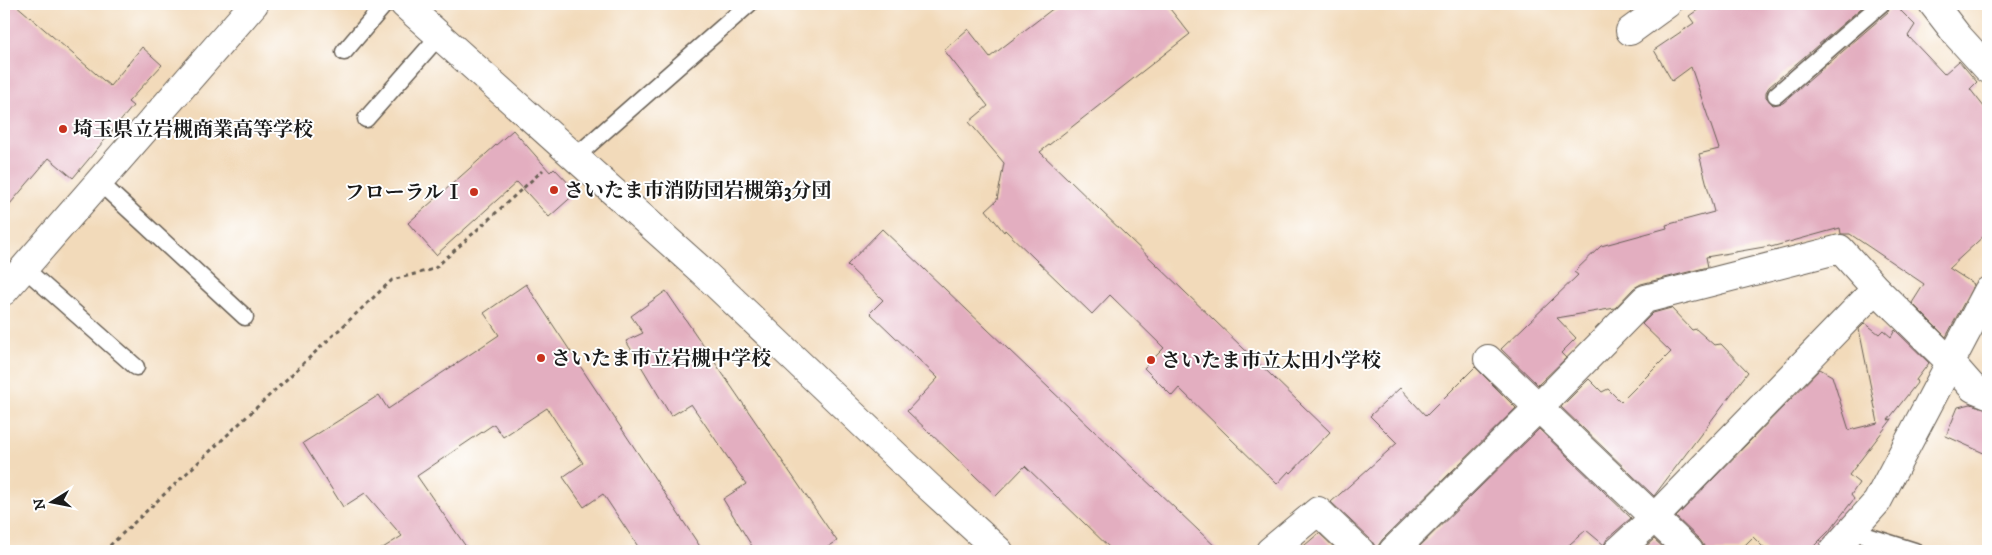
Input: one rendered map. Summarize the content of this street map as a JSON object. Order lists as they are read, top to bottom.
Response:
{
  "places": [
    "埼玉県立岩槻商業高等学校",
    "さいたま市消防団岩槻第3分団",
    "フローラルⅠ",
    "さいたま市立岩槻中学校",
    "さいたま市立太田小学校"
  ],
  "north": "left"
}
